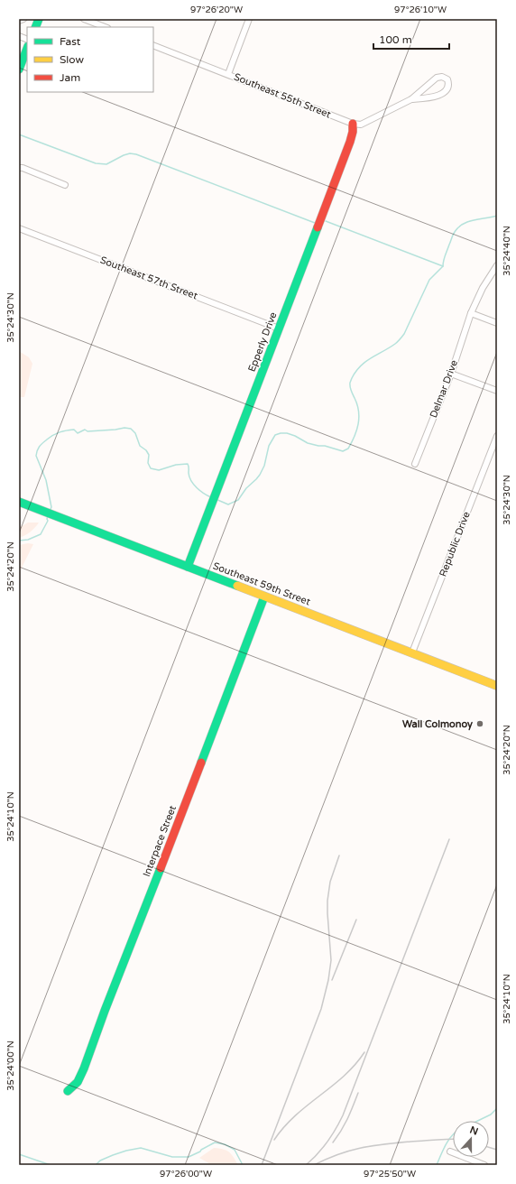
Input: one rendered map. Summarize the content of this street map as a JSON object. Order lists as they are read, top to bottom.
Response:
{
  "streets": {
    "street": [
      "Southeast 55th Street",
      "Southeast 57th Street",
      "Epperly Drive",
      "Delmar Drive",
      "Republic Drive",
      "Southeast 59th Street",
      "Interpace Street"
    ]
  },
  "crossings": [
    ["Southeast 55th Street", "Epperly Drive"],
    ["Southeast 57th Street", "Epperly Drive"],
    ["Epperly Drive", "Southeast 59th Street"],
    ["Republic Drive", "Southeast 59th Street"],
    ["Southeast 59th Street", "Interpace Street"]
  ],
  "places": ["Wall Colmonoy"],
  "legend": ["Fast", "Slow", "Jam"],
  "scale_bar": "100 m",
  "north": "top",
  "coordinates": [
    "97°26'20\"W",
    "97°26'10\"W",
    "35°24'40\"N",
    "35°24'30\"N",
    "35°24'20\"N",
    "35°24'10\"N",
    "35°24'00\"N",
    "97°26'00\"W",
    "97°25'50\"W"
  ]
}
